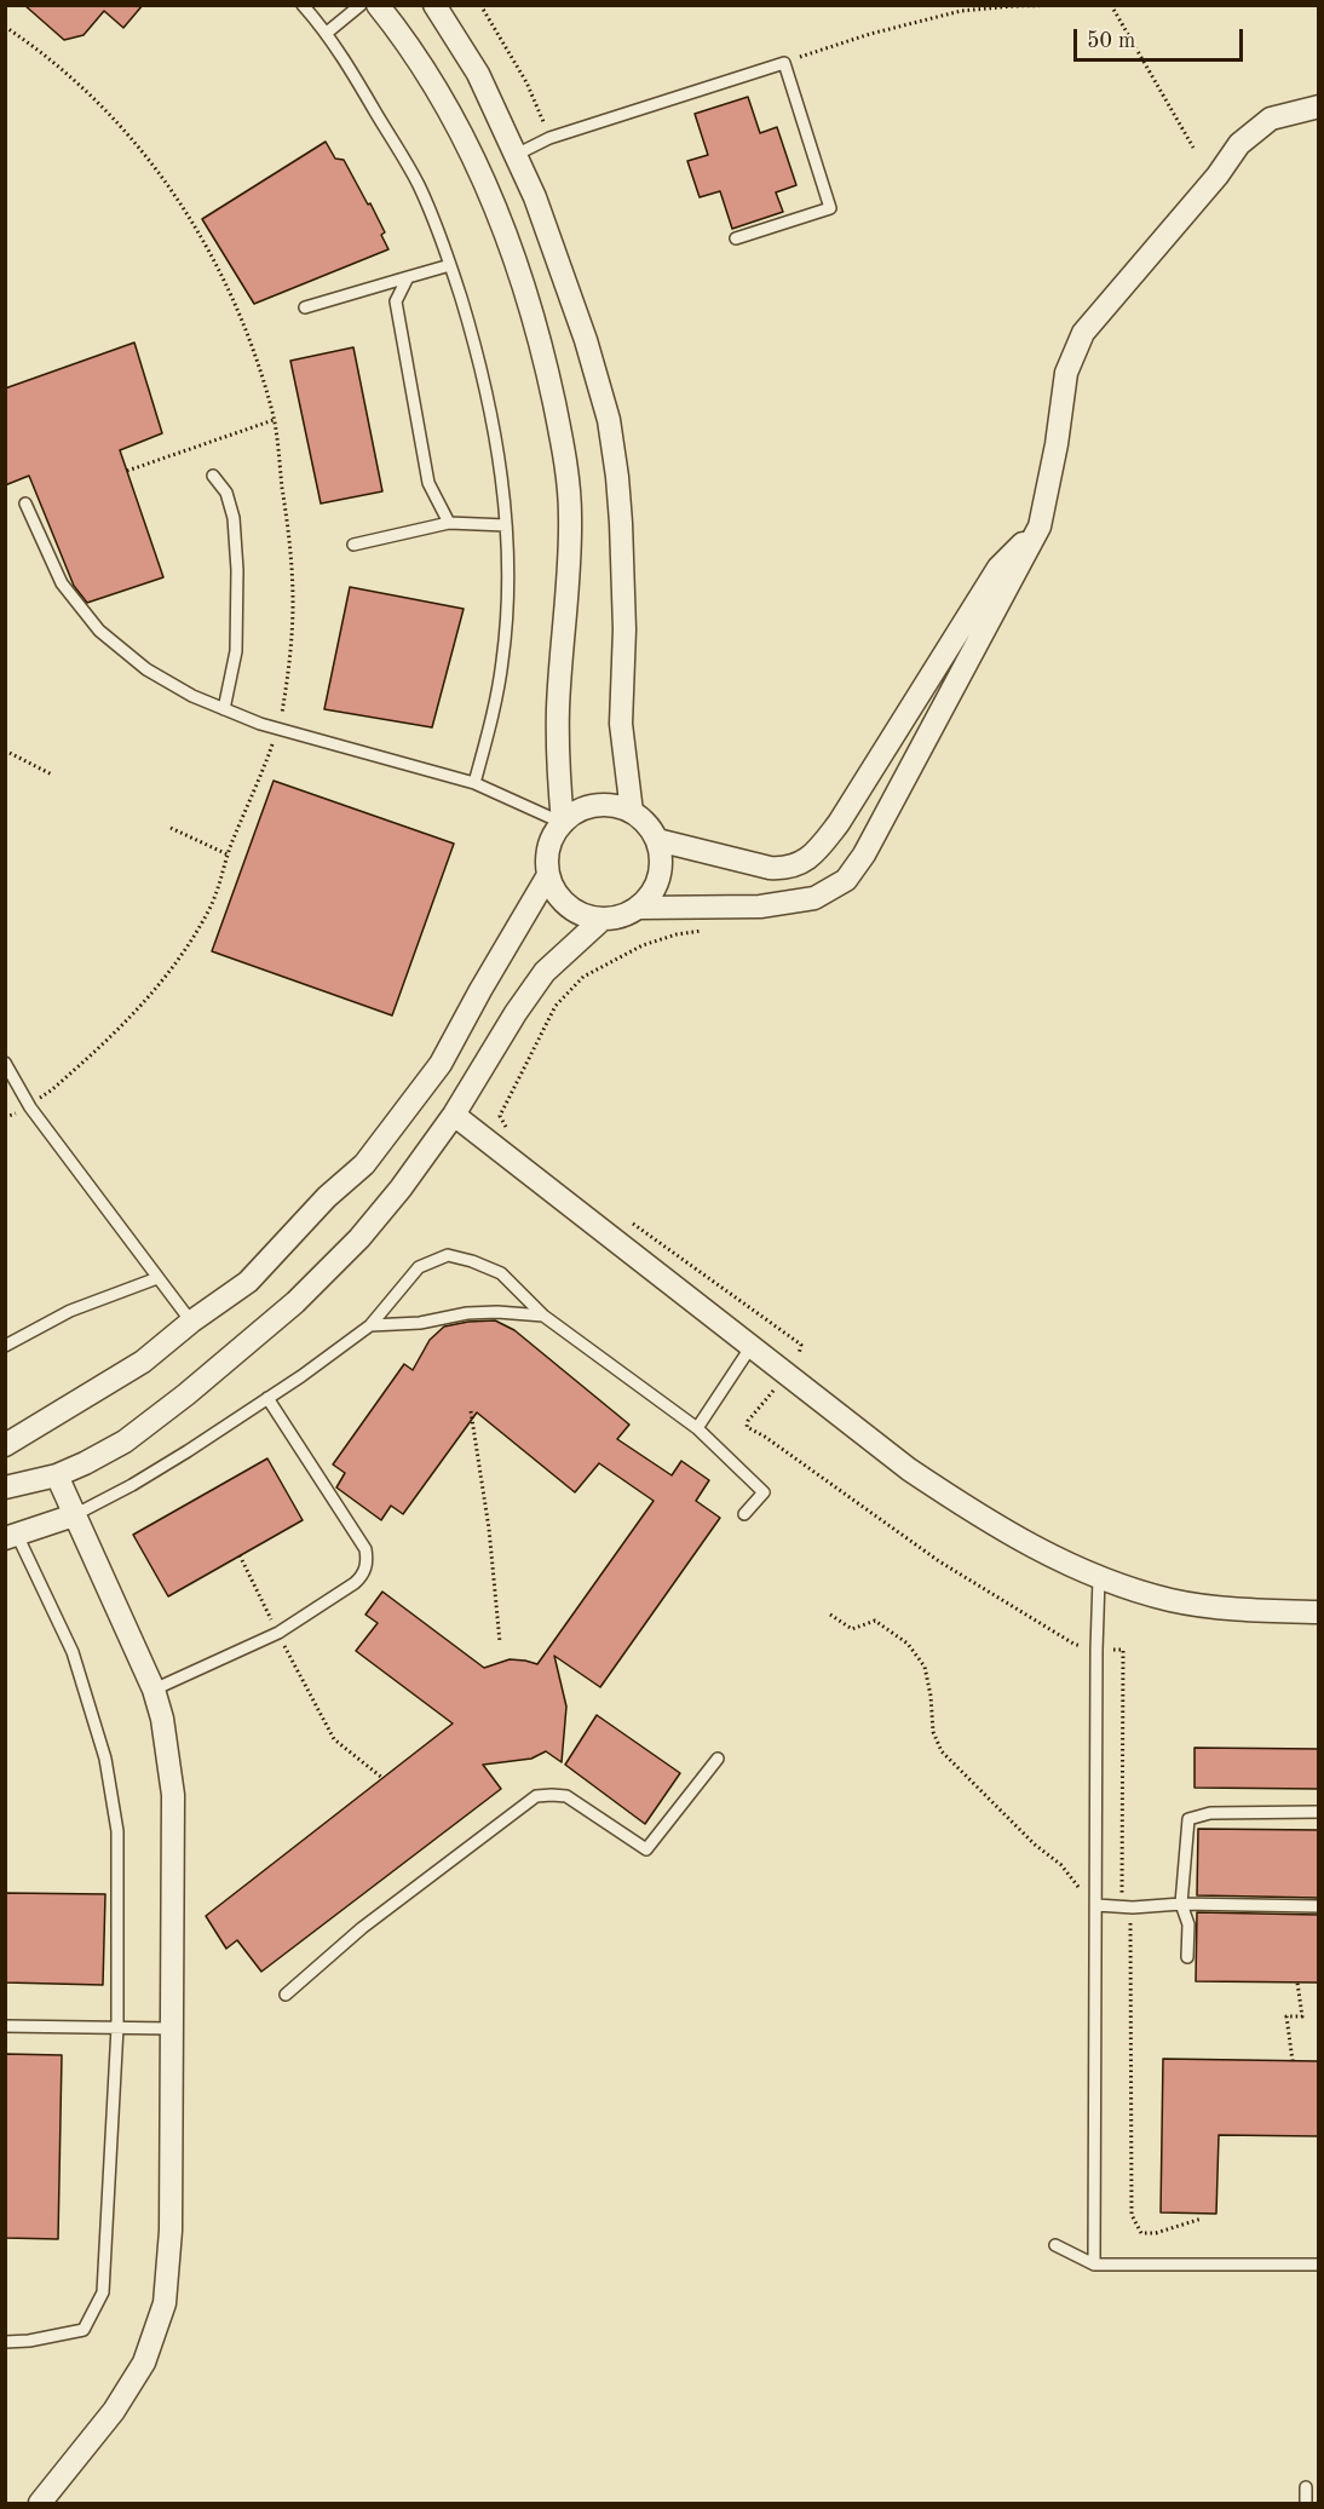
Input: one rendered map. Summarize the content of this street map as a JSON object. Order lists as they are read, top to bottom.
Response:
{
  "scale_bar": "50 m"
}
